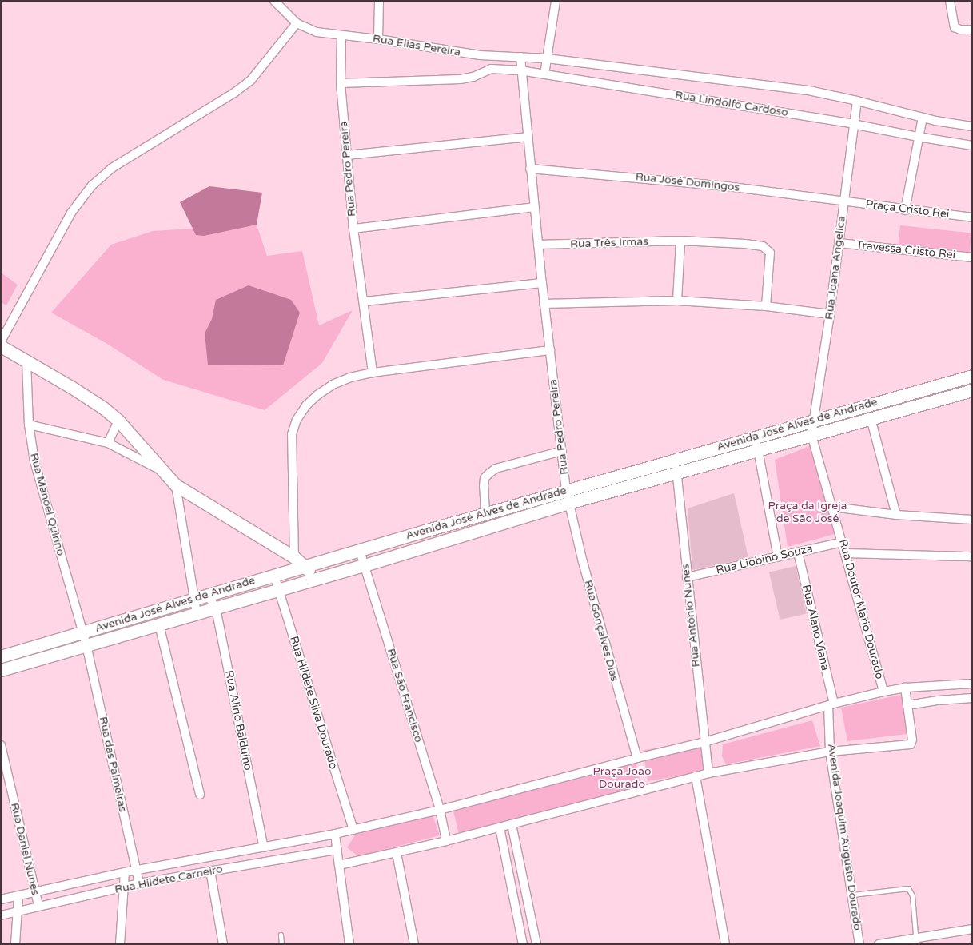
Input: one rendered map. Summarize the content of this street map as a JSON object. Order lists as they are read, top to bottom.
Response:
{
  "streets": {
    "main road": ["Avenida José Alves de Andrade"],
    "street": [
      "Rua Elias Pereira",
      "Rua Lindolfo Cardoso",
      "Rua Pedro Pereira",
      "Rua José Domingos",
      "Praça Cristo Rei",
      "Rua Três Irmas",
      "Travessa Cristo Rei",
      "Rua Joana Angelica",
      "Rua Manoel Quirino",
      "Rua Liobino Souza",
      "Rua Doutor Mario Dourado",
      "Rua Antônio Nunes",
      "Rua Alano Viana",
      "Rua Gonçalves Dias",
      "Rua São Francisco",
      "Rua Hildete Silva Dourado",
      "Rua Alirio Balduíno",
      "Rua das Palmeiras",
      "Avenida Joaquim Augusto Dourado",
      "Rua Daniel Nunes",
      "Rua Hildete Carneiro"
    ]
  },
  "crossings": [
    ["Rua Elias Pereira", "Rua Lindolfo Cardoso"],
    ["Rua Elias Pereira", "Rua Pedro Pereira"],
    ["Rua Lindolfo Cardoso", "Rua Pedro Pereira"],
    ["Rua Lindolfo Cardoso", "Rua Joana Angelica"],
    ["Rua Pedro Pereira", "Rua José Domingos"],
    ["Rua Pedro Pereira", "Rua Três Irmas"],
    ["Rua Pedro Pereira", "Avenida José Alves de Andrade"],
    ["Rua Pedro Pereira", "Rua Gonçalves Dias"],
    ["Rua José Domingos", "Praça Cristo Rei"],
    ["Rua José Domingos", "Rua Joana Angelica"],
    ["Praça Cristo Rei", "Rua Joana Angelica"],
    ["Travessa Cristo Rei", "Rua Joana Angelica"],
    ["Rua Joana Angelica", "Avenida José Alves de Andrade"],
    ["Rua Joana Angelica", "Rua Doutor Mario Dourado"],
    ["Avenida José Alves de Andrade", "Rua Manoel Quirino"],
    ["Avenida José Alves de Andrade", "Rua Doutor Mario Dourado"],
    ["Avenida José Alves de Andrade", "Rua Antônio Nunes"],
    ["Avenida José Alves de Andrade", "Rua Gonçalves Dias"],
    ["Avenida José Alves de Andrade", "Rua São Francisco"],
    ["Avenida José Alves de Andrade", "Rua Hildete Silva Dourado"],
    ["Avenida José Alves de Andrade", "Rua Alirio Balduíno"],
    ["Avenida José Alves de Andrade", "Rua das Palmeiras"],
    ["Rua Manoel Quirino", "Rua das Palmeiras"],
    ["Rua Liobino Souza", "Rua Doutor Mario Dourado"],
    ["Rua Liobino Souza", "Rua Antônio Nunes"],
    ["Rua Liobino Souza", "Rua Alano Viana"],
    ["Rua Alano Viana", "Avenida Joaquim Augusto Dourado"],
    ["Rua Alirio Balduíno", "Rua Hildete Carneiro"],
    ["Rua das Palmeiras", "Rua Hildete Carneiro"],
    ["Rua Daniel Nunes", "Rua Hildete Carneiro"]
  ],
  "parks": ["Praça da Igreja de São José", "Praça João Dourado"]
}
